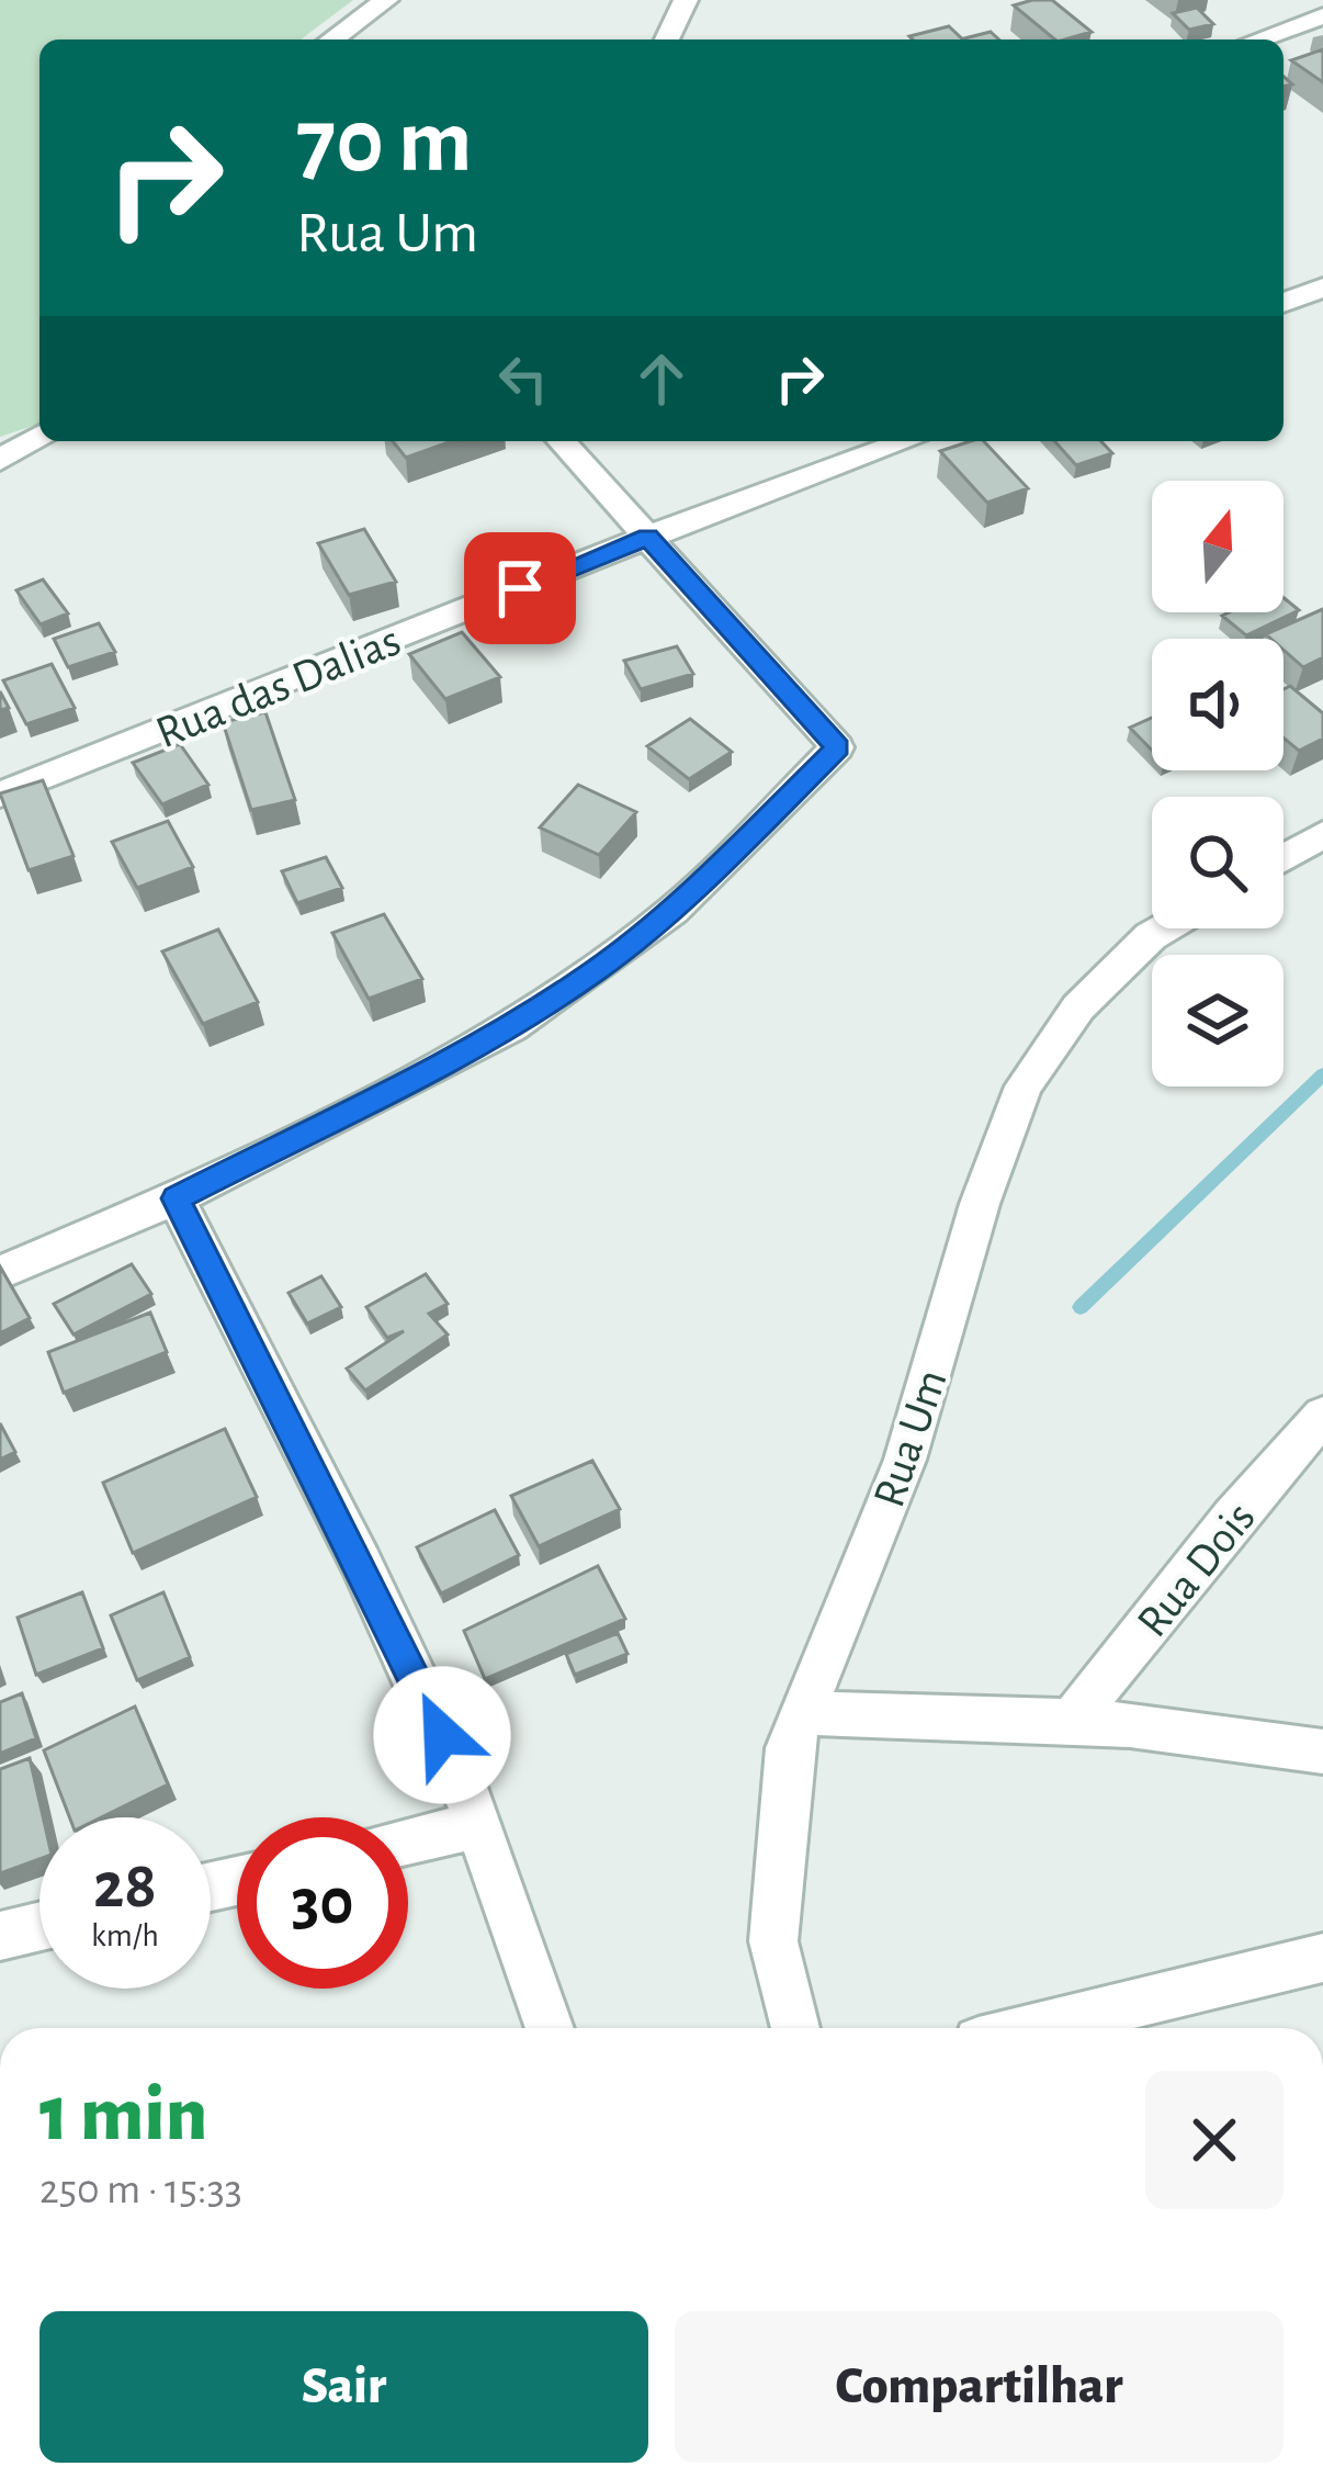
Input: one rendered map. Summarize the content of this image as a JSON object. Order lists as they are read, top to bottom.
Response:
{
  "streets": {
    "street": ["Rua das Dalias", "Rua Um", "Rua Dois"]
  },
  "north": "top",
  "page": {
    "turn": ["70 m", "Rua Um"],
    "speed": "28 km/h",
    "limit": "30",
    "heading": ["1 min", "250 m · 15:33"],
    "buttons": ["Sair", "Compartilhar"]
  }
}
